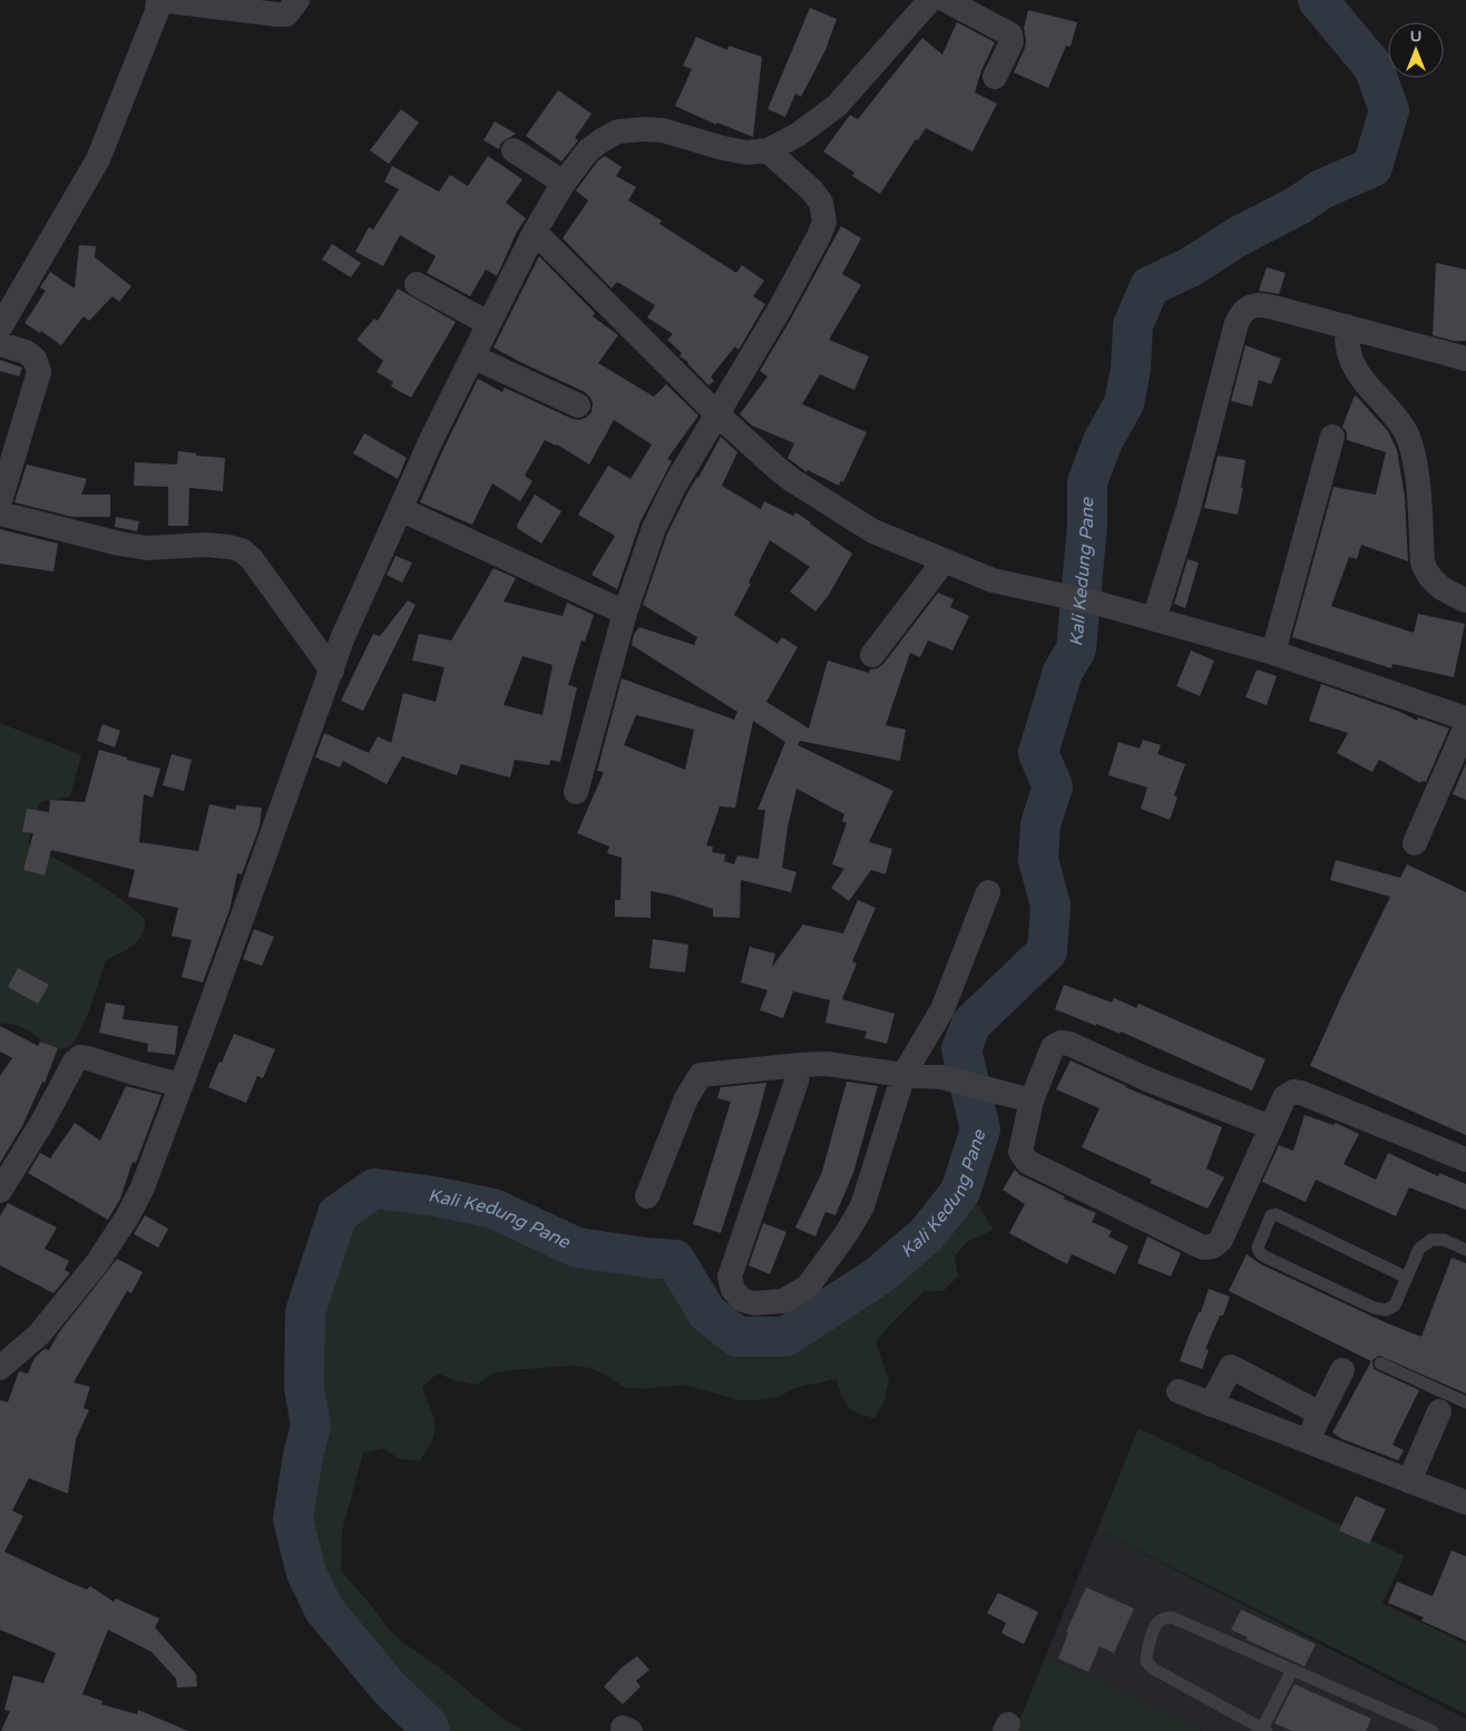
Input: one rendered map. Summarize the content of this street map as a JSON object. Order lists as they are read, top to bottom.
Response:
{
  "water": ["Kali Kedung Pane"],
  "north": "top"
}
